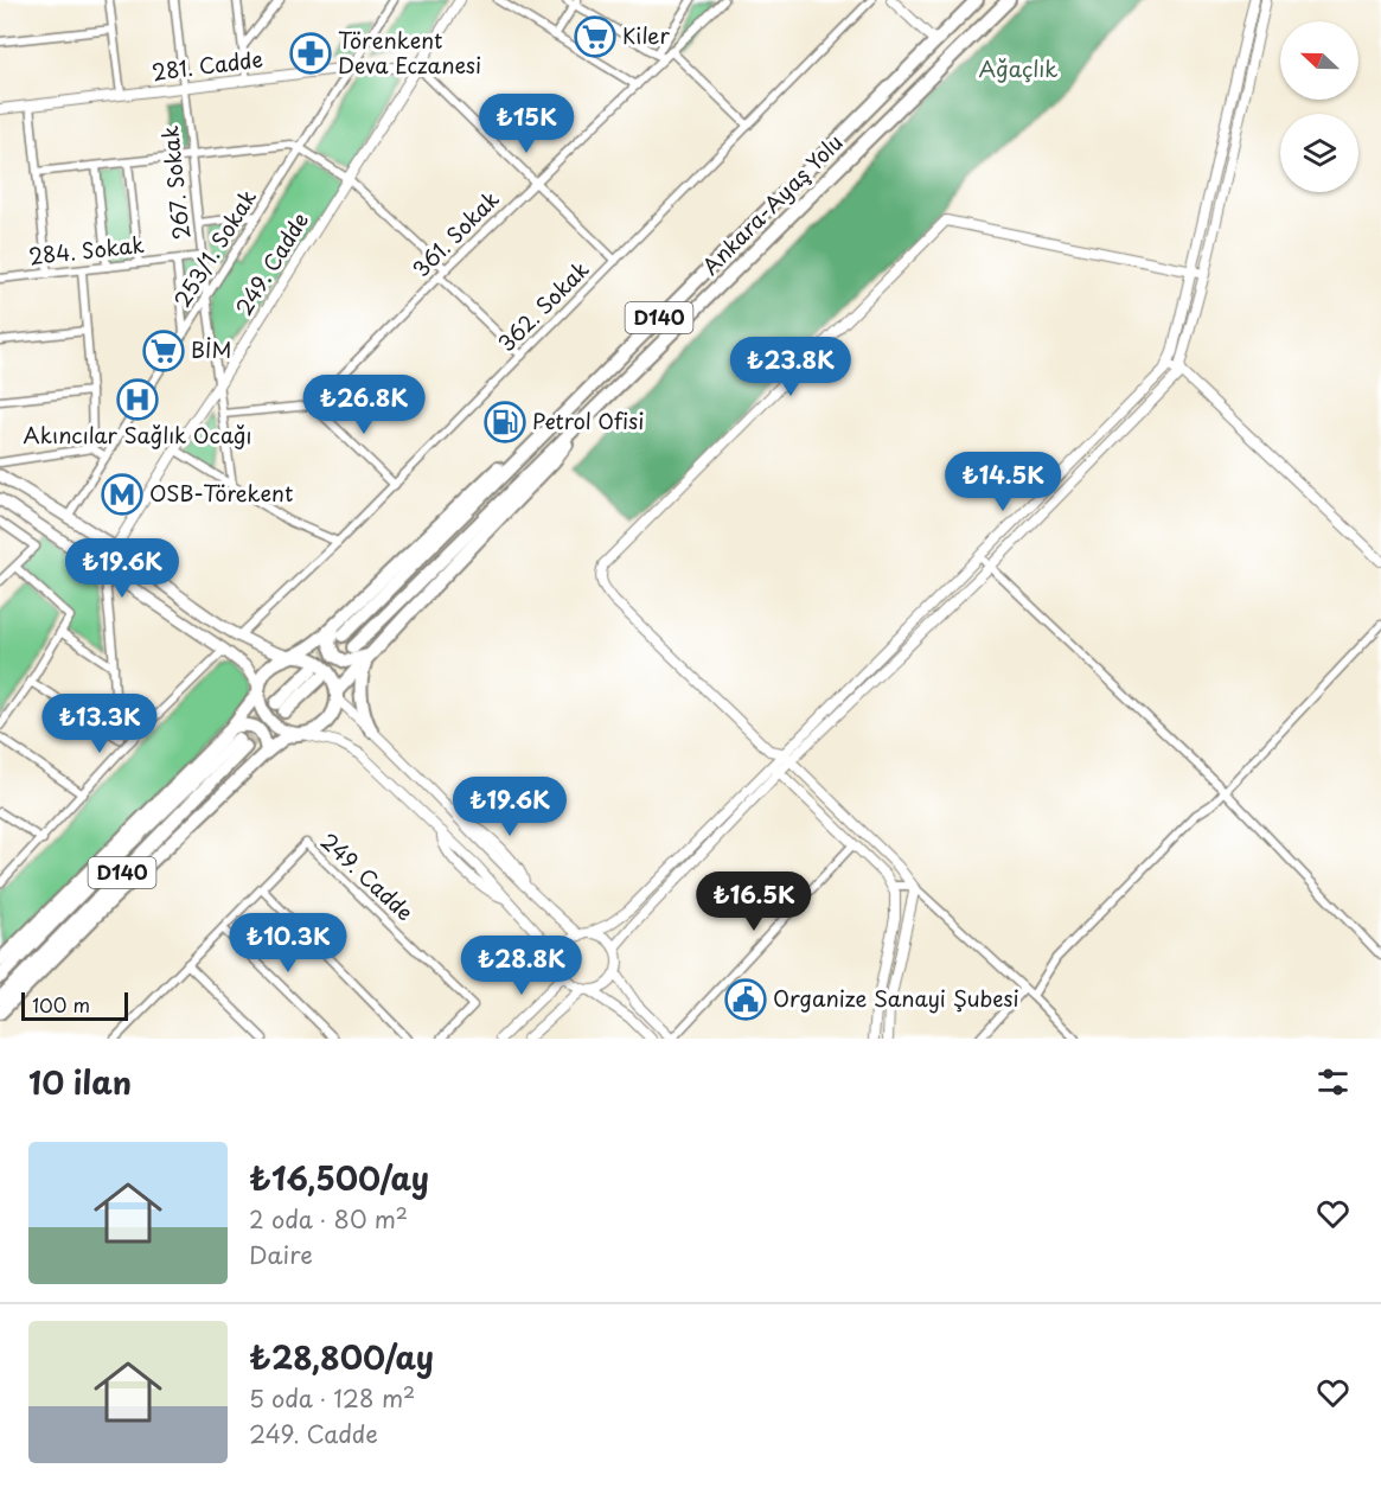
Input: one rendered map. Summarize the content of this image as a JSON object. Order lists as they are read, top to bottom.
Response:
{
  "streets": {
    "highway": ["Ankara-Ayaş Yolu", "D140"],
    "street": [
      "281. Cadde",
      "267. Sokak",
      "361. Sokak",
      "253/1. Sokak",
      "284. Sokak",
      "249. Cadde",
      "362. Sokak"
    ]
  },
  "crossings": [
    ["281. Cadde", "267. Sokak"],
    ["281. Cadde", "253/1. Sokak"],
    ["281. Cadde", "249. Cadde"],
    ["267. Sokak", "253/1. Sokak"],
    ["267. Sokak", "284. Sokak"],
    ["267. Sokak", "249. Cadde"],
    ["253/1. Sokak", "284. Sokak"]
  ],
  "parks": ["Ağaçlık"],
  "places": {
    "supermarket": ["Kiler", "BİM"],
    "pharmacy": ["Törenkent Deva Eczanesi"],
    "hospital": ["Akıncılar Sağlık Ocağı"],
    "fuel station": ["Petrol Ofisi"],
    "metro station": ["OSB-Törekent"],
    "public building": ["Organize Sanayi Şubesi"]
  },
  "scale_bar": "100 m",
  "north": "left",
  "page": {
    "price": [
      "₺15K",
      "₺23.8K",
      "₺26.8K",
      "₺14.5K",
      "₺19.6K",
      "₺13.3K",
      "₺19.6K",
      "₺16.5K",
      "₺10.3K",
      "₺28.8K"
    ],
    "scale": "100 m",
    "heading": "10 ilan",
    "list": [
      {
        "name": "₺16,500/ay",
        "note": "2 oda · 80 m² · Daire"
      },
      {
        "name": "₺28,800/ay",
        "note": "5 oda · 128 m² · 249. Cadde"
      }
    ]
  }
}
